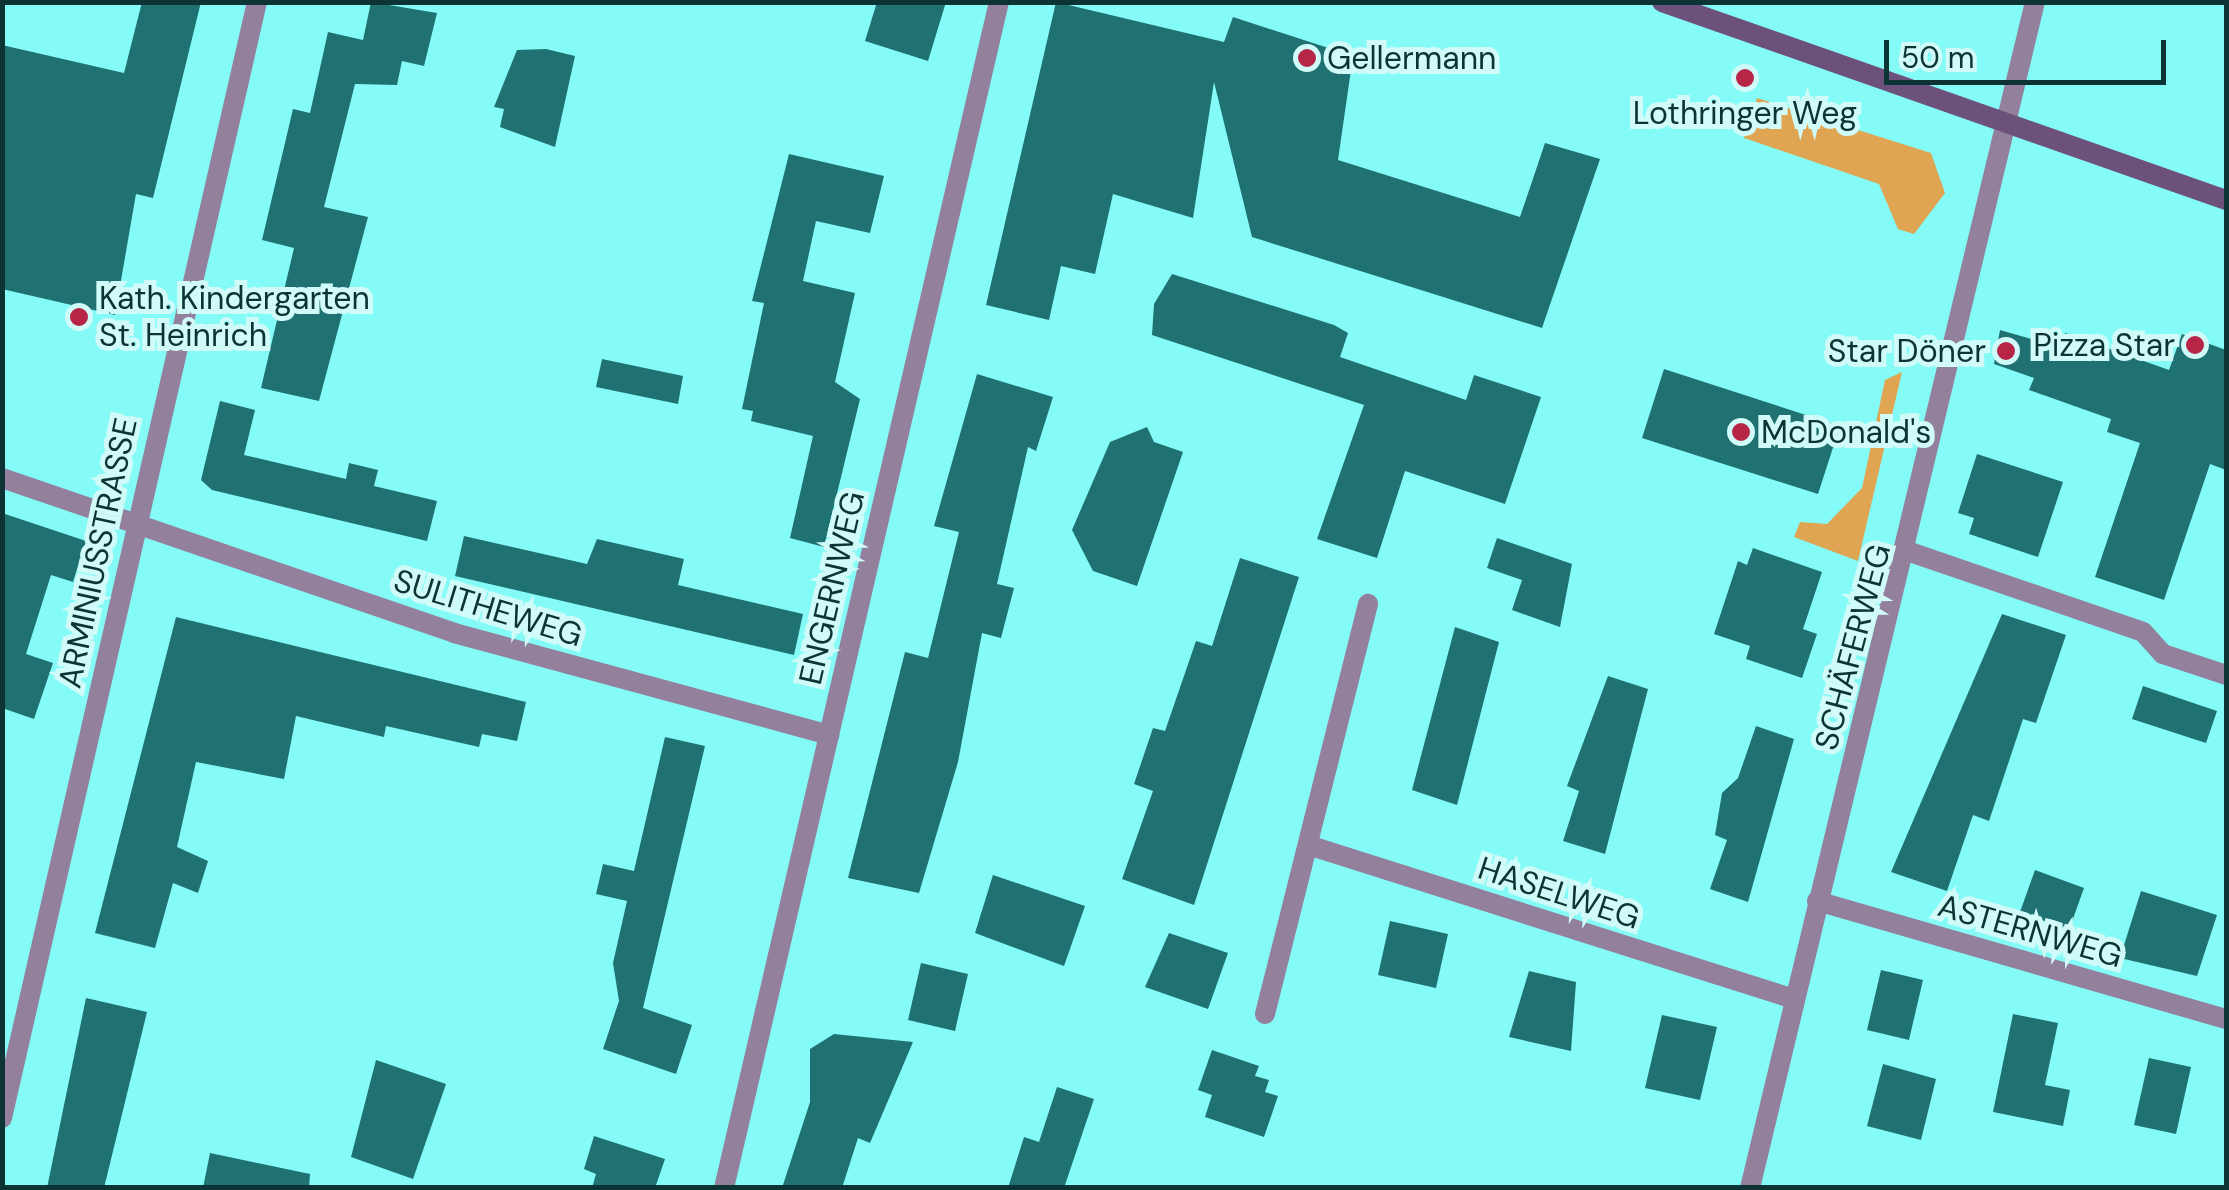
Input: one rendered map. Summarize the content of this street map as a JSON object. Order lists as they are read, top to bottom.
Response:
{
  "streets": {
    "street": [
      "ARMINIUSSTRASSE",
      "ENGERNWEG",
      "SULITHEWEG",
      "SCHÄFERWEG",
      "HASELWEG",
      "ASTERNWEG"
    ]
  },
  "crossings": [
    ["ARMINIUSSTRASSE", "SULITHEWEG"],
    ["ENGERNWEG", "SULITHEWEG"],
    ["SCHÄFERWEG", "HASELWEG"],
    ["SCHÄFERWEG", "ASTERNWEG"]
  ],
  "places": [
    "Gellermann",
    "Lothringer Weg",
    "Kath. Kindergarten St. Heinrich",
    "Pizza Star",
    "Star Döner",
    "McDonald's"
  ],
  "scale_bar": "50 m"
}
